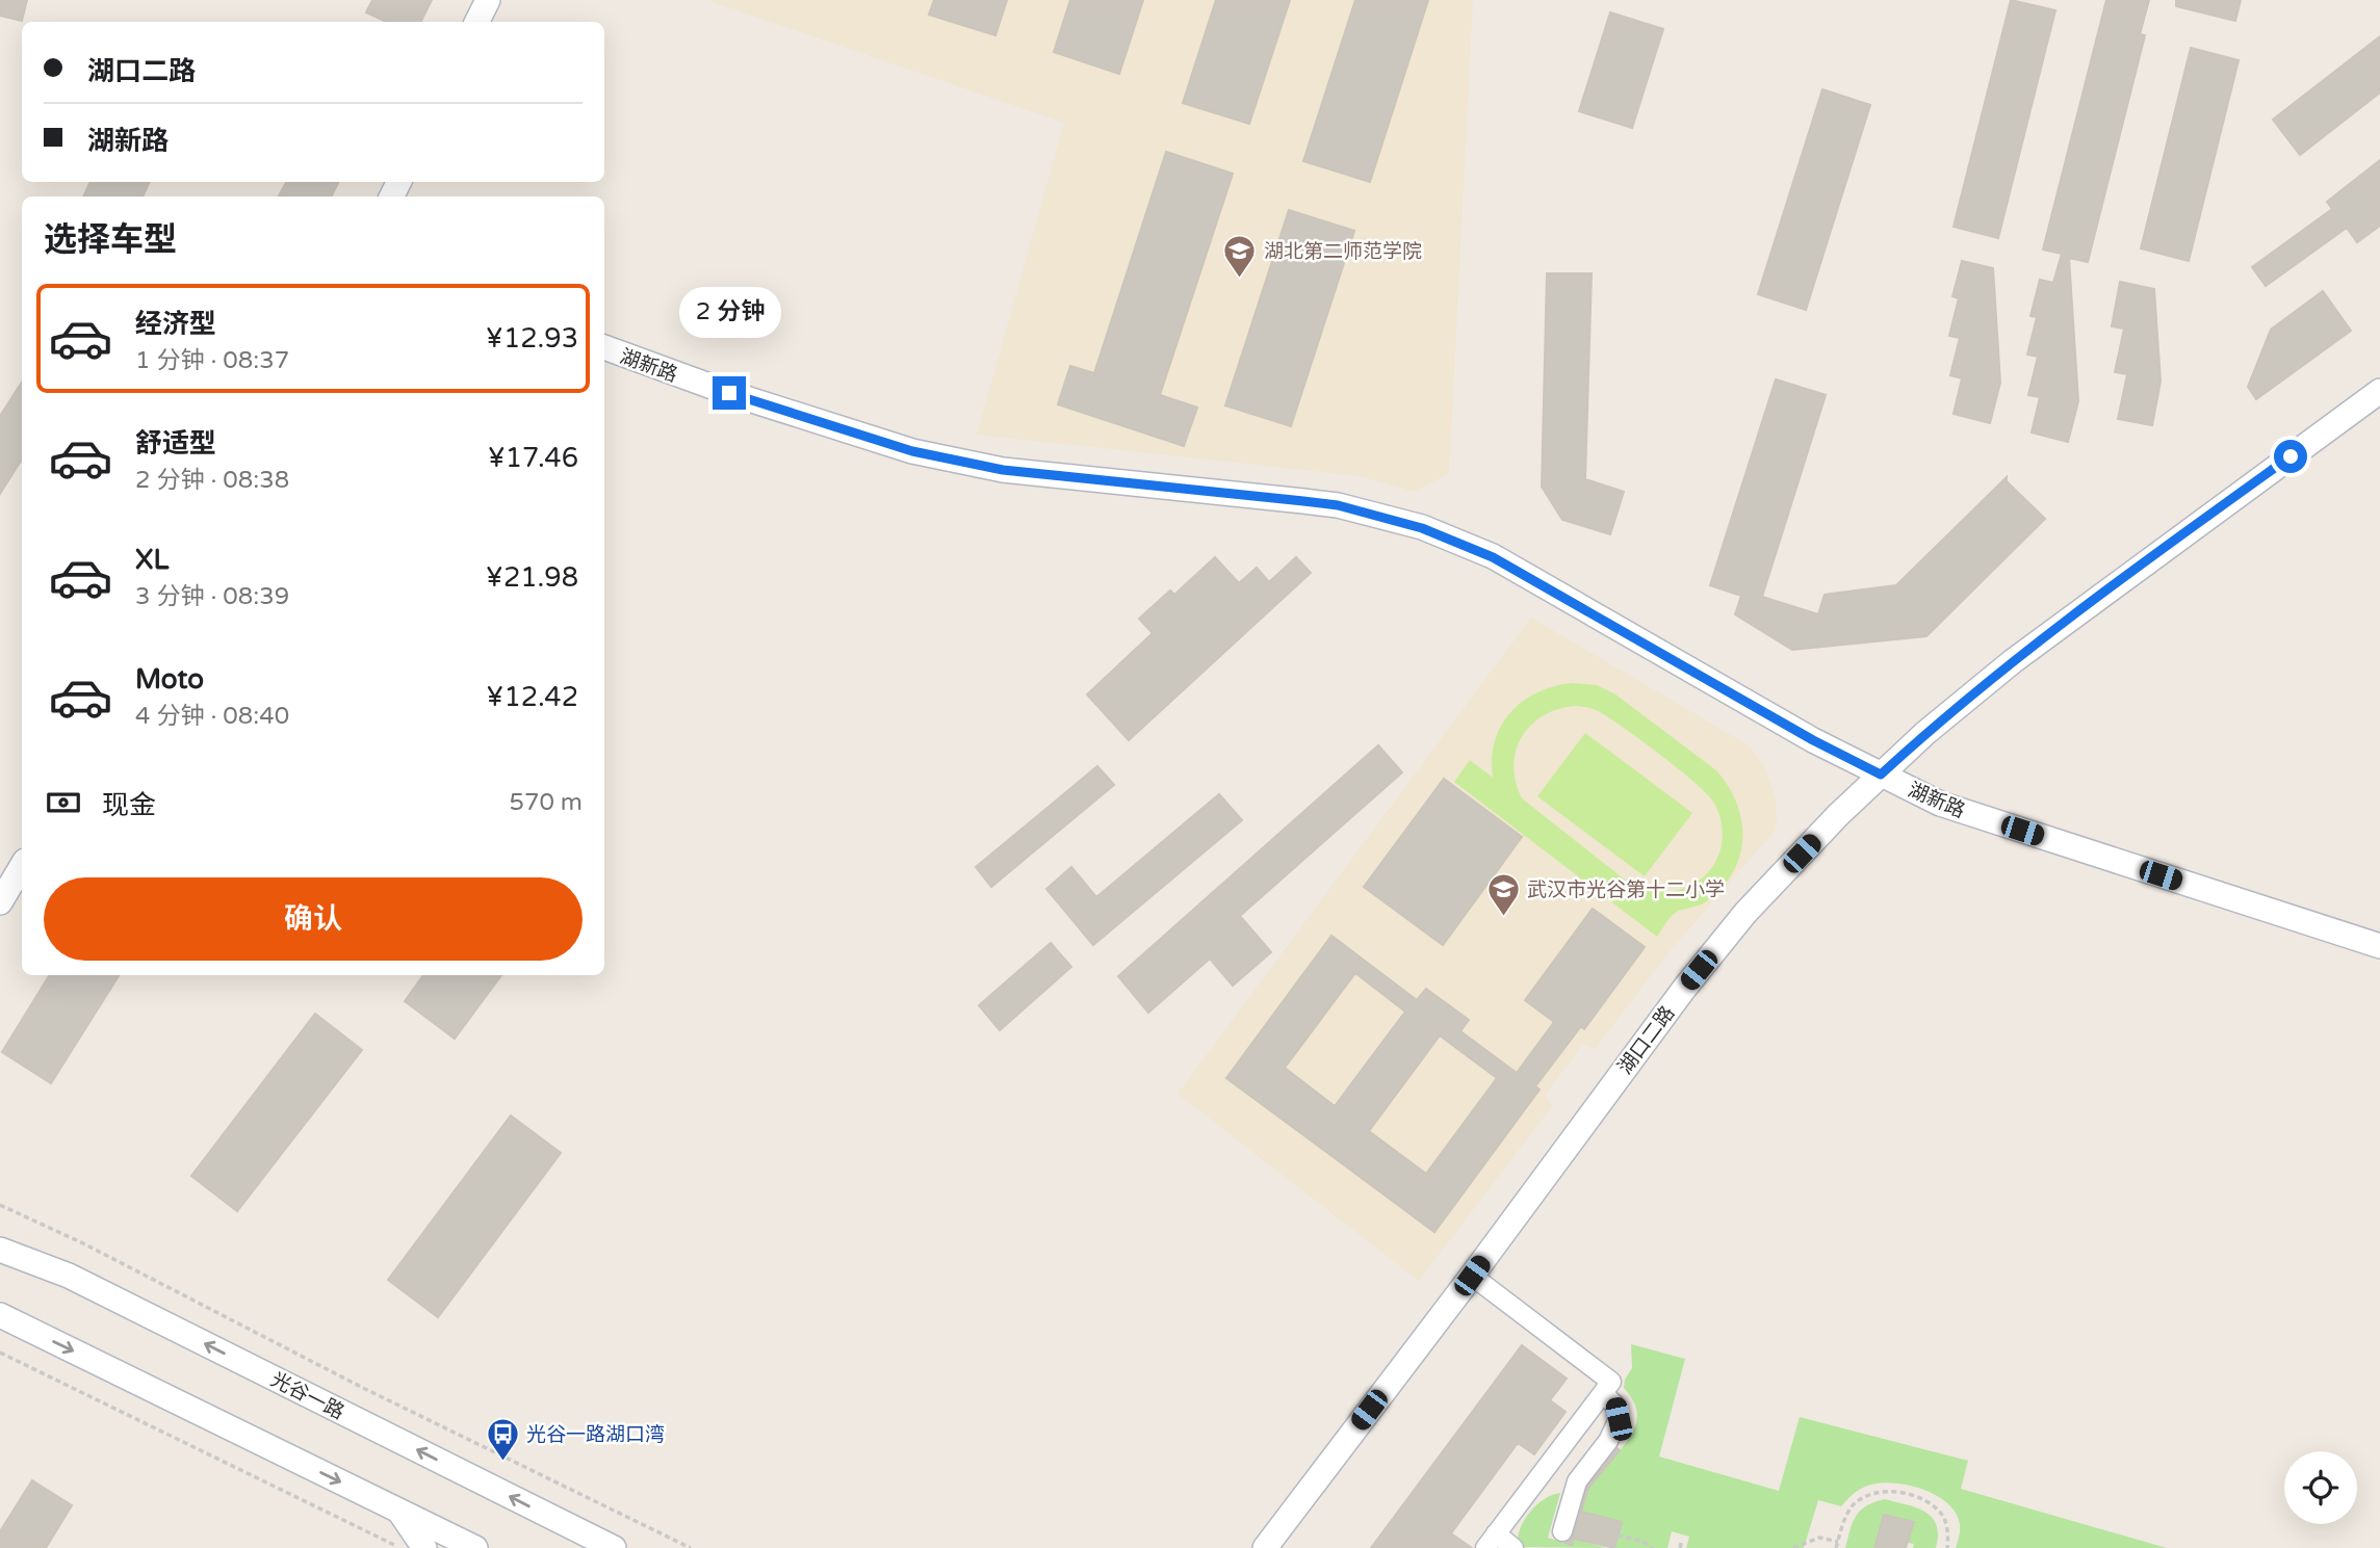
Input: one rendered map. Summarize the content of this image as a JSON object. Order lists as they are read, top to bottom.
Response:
{
  "streets": {
    "street": ["湖新路", "湖口二路", "光谷一路"]
  },
  "crossings": [
    ["湖新路", "湖口二路"]
  ],
  "places": {
    "school or university": ["湖北第二师范学院", "武汉市光谷第十二小学"],
    "bus stop": ["光谷一路湖口湾"]
  },
  "page": {
    "banner": ["湖口二路", "湖新路"],
    "heading": "选择车型",
    "list": [
      {
        "name": "经济型",
        "note": "1 分钟 · 08:37",
        "value": "¥12.93"
      },
      {
        "name": "舒适型",
        "note": "2 分钟 · 08:38",
        "value": "¥17.46"
      },
      {
        "name": "XL",
        "note": "3 分钟 · 08:39",
        "value": "¥21.98"
      },
      {
        "name": "Moto",
        "note": "4 分钟 · 08:40",
        "value": "¥12.42"
      }
    ],
    "bubble": "2 分钟",
    "pay": ["现金", "570 m"],
    "buttons": "确认"
  }
}
